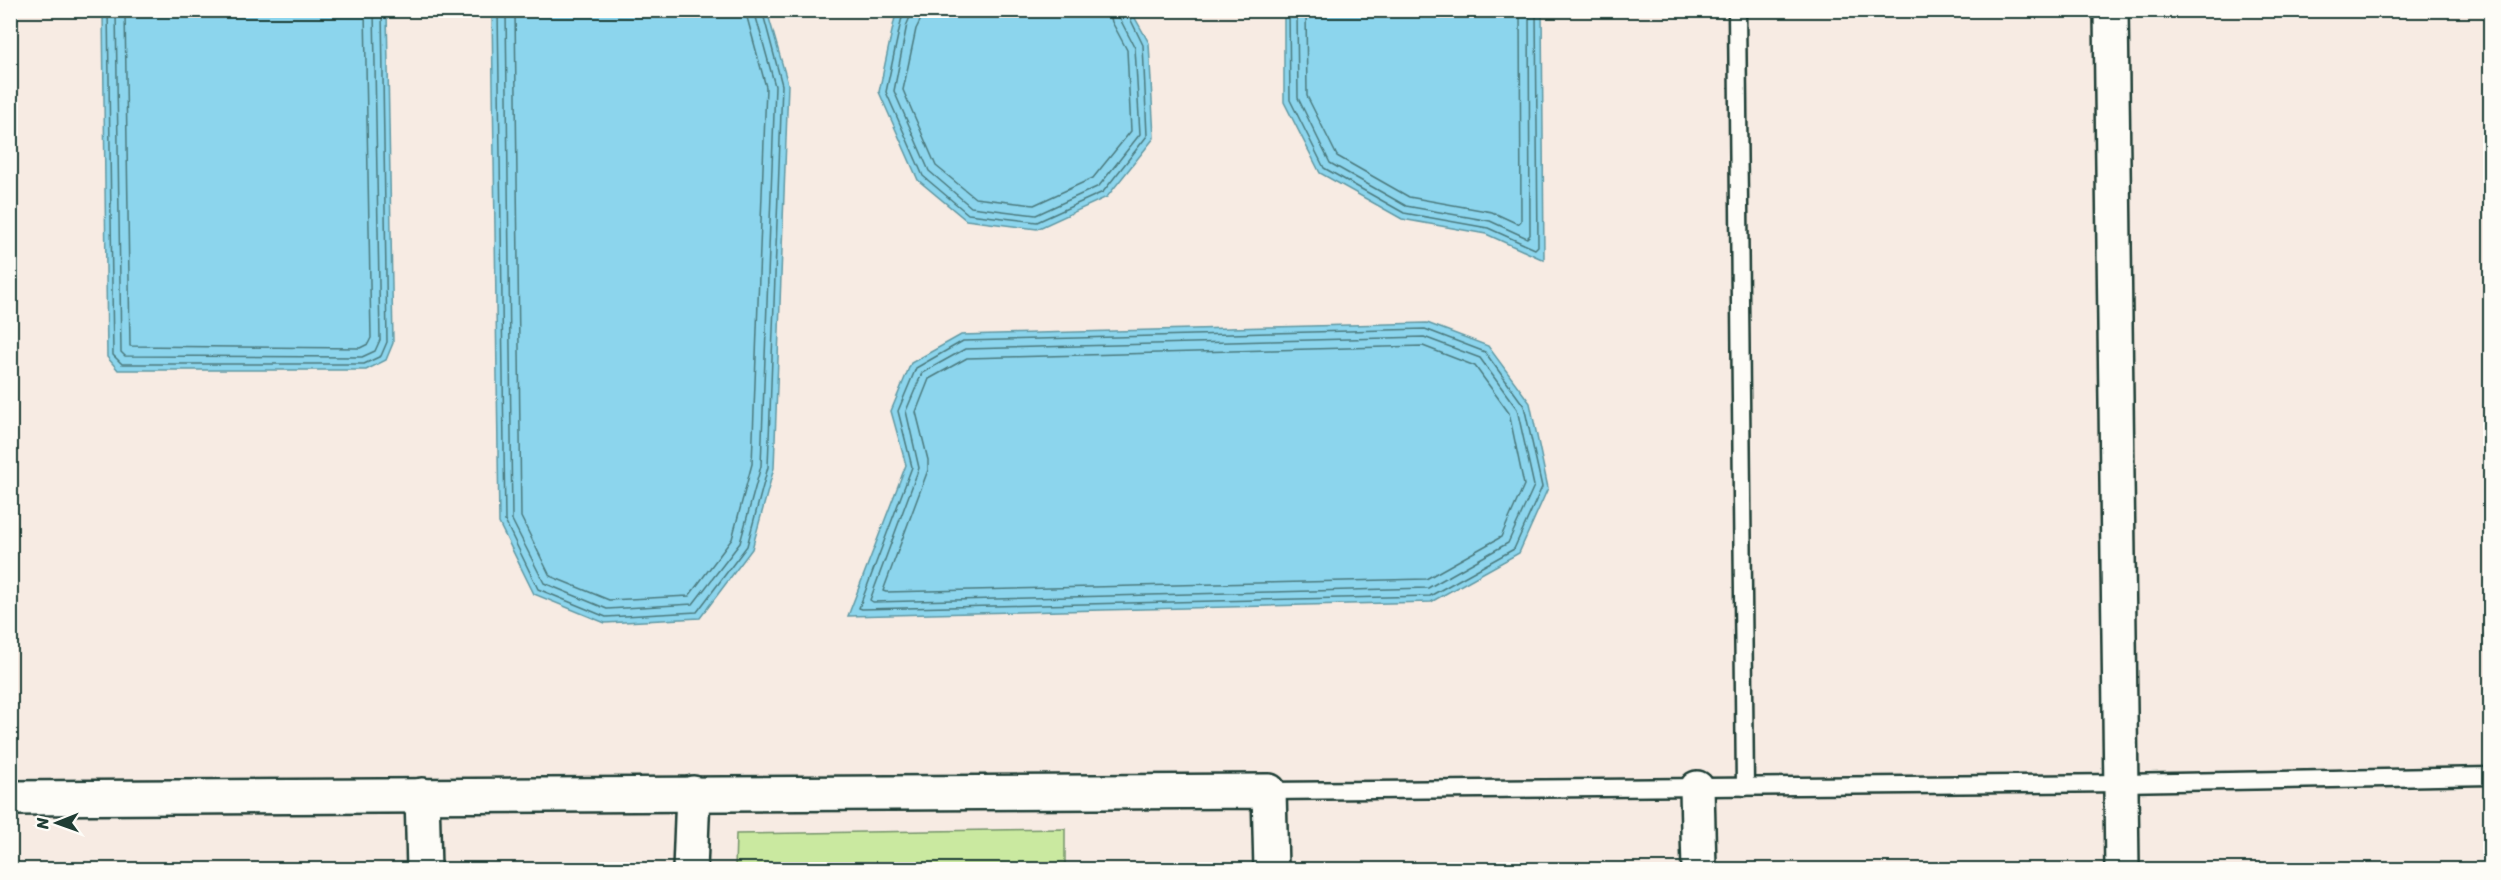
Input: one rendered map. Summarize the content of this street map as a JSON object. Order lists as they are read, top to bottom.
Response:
{
  "north": "left"
}
